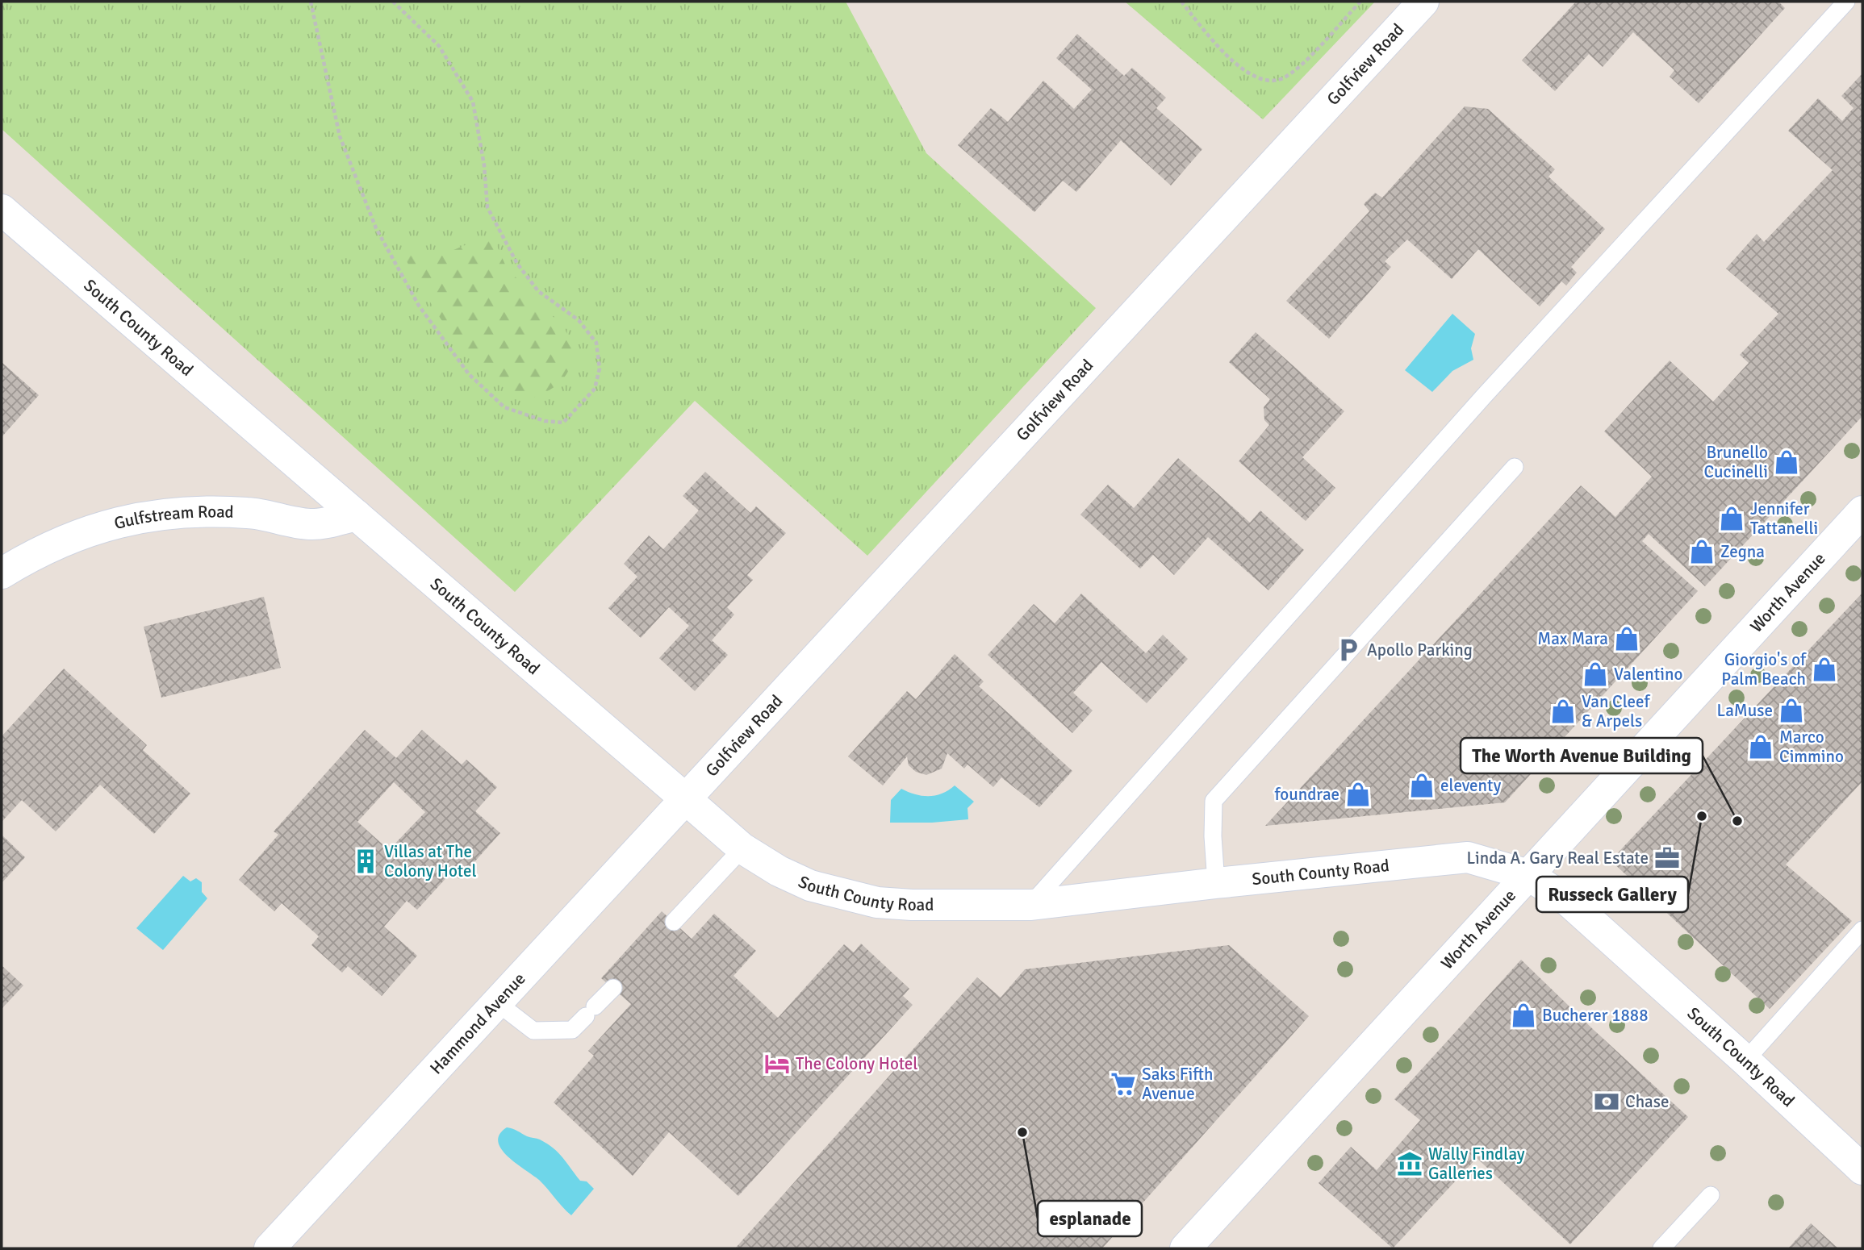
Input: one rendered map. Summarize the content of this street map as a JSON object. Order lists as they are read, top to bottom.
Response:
{
  "streets": {
    "street": [
      "Golfview Road",
      "South County Road",
      "Gulfstream Road",
      "Worth Avenue",
      "Hammond Avenue"
    ]
  },
  "crossings": [
    ["Golfview Road", "South County Road"],
    ["Golfview Road", "Hammond Avenue"],
    ["South County Road", "Gulfstream Road"],
    ["South County Road", "Worth Avenue"],
    ["South County Road", "Hammond Avenue"]
  ],
  "places": {
    "shop": [
      "Brunello Cucinelli",
      "Jennifer Tattanelli",
      "Zegna",
      "Max Mara",
      "Giorgio's of Palm Beach",
      "Valentino",
      "LaMuse",
      "Van Cleef & Arpels",
      "Marco Cimmino",
      "eleventy",
      "foundrae",
      "Bucherer 1888"
    ],
    "parking": ["Apollo Parking"],
    "other": ["Russeck Gallery", "The Worth Avenue Building", "esplanade"],
    "office": ["Linda A. Gary Real Estate"],
    "building": ["Villas at The Colony Hotel"],
    "hotel": ["The Colony Hotel"],
    "supermarket": ["Saks Fifth Avenue"],
    "bank": ["Chase"],
    "museum": ["Wally Findlay Galleries"]
  }
}
